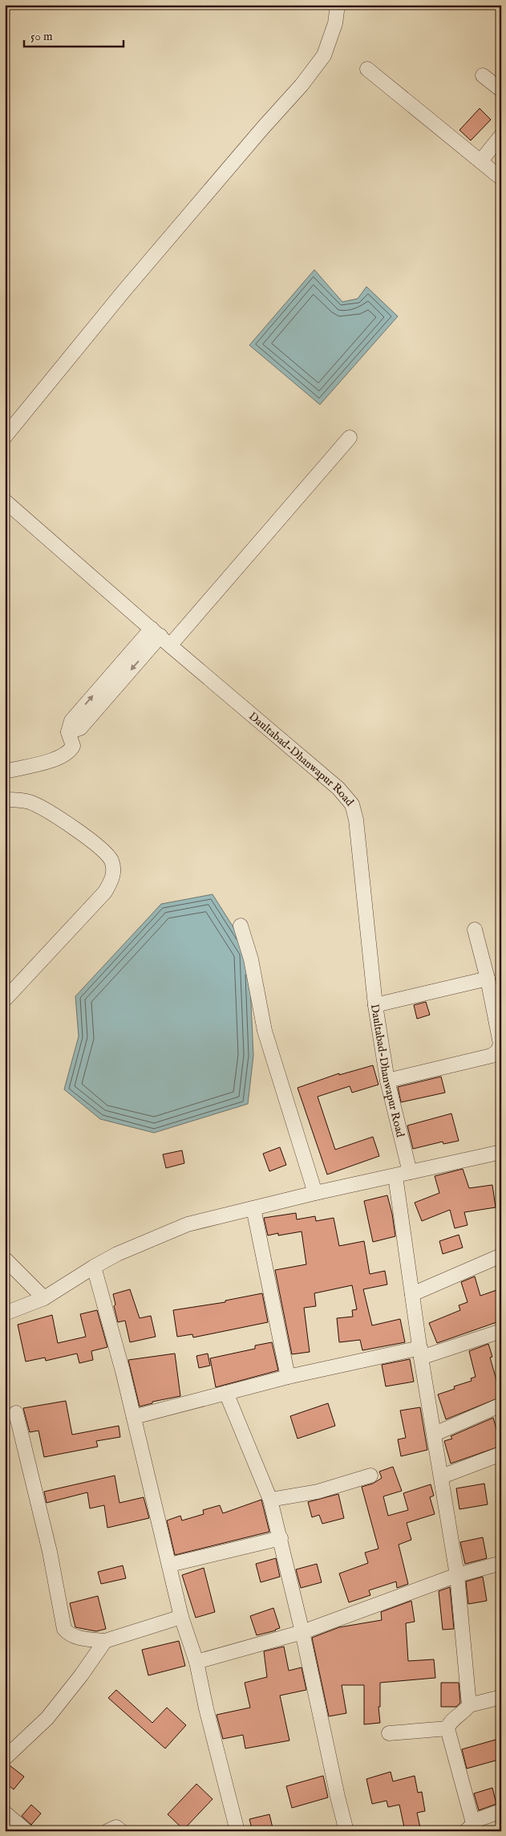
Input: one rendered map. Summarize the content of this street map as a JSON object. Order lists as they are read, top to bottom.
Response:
{
  "streets": {
    "street": ["Daultabad-Dhanwapur Road"]
  },
  "scale_bar": "50 m"
}
